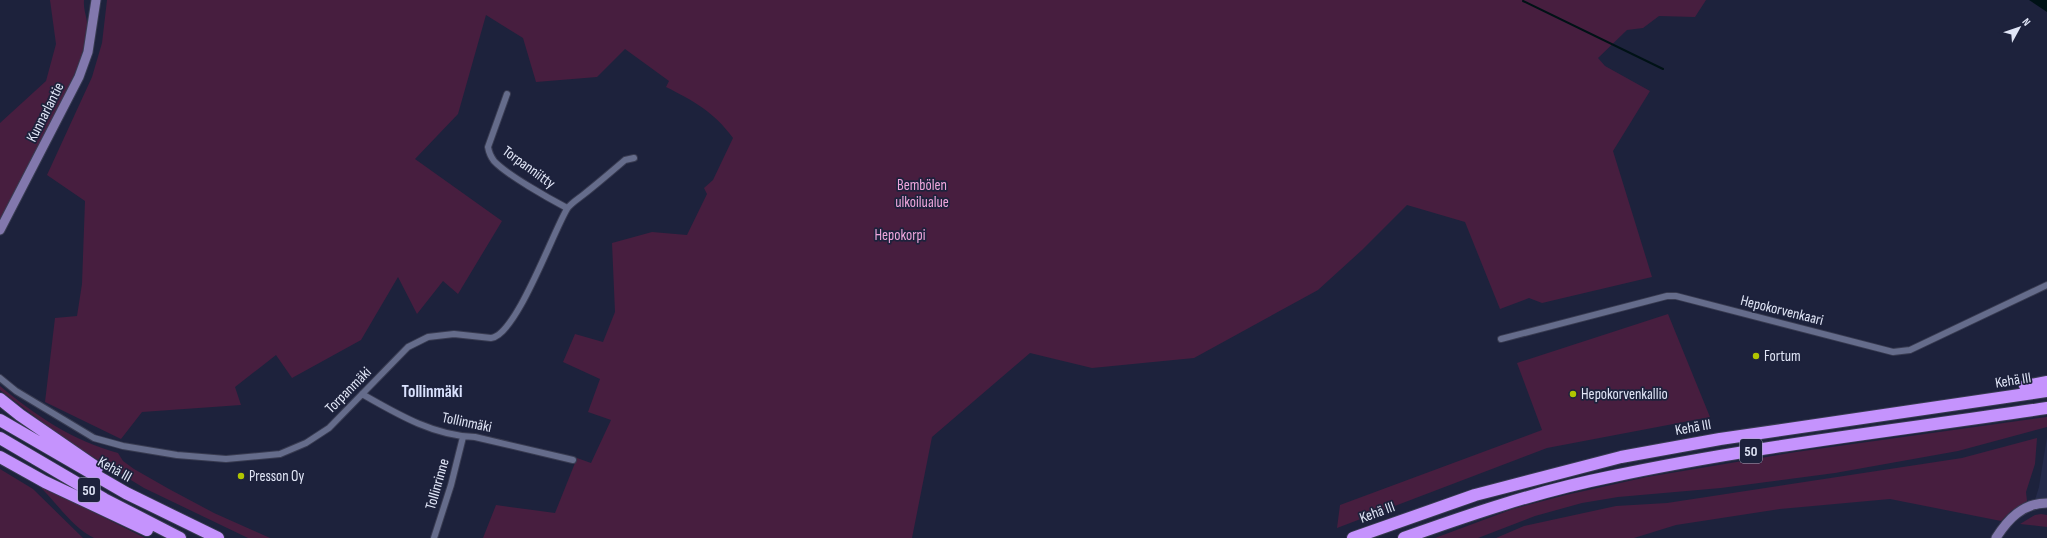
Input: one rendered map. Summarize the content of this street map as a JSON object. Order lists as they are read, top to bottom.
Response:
{
  "streets": {
    "highway": ["Kehä III", "50"],
    "main road": ["Kunnarlantie"],
    "street": [
      "Torpanniitty",
      "Hepokorvenkaari",
      "Torpanmäki",
      "Tollinmäki",
      "Tollinrinne"
    ]
  },
  "crossings": [
    ["Torpanniitty", "Torpanmäki"],
    ["Torpanmäki", "Tollinmäki"],
    ["Tollinmäki", "Tollinrinne"]
  ],
  "districts": ["Tollinmäki"],
  "parks": ["Bembölen ulkoilualue", "Hepokorpi"],
  "places": ["Fortum", "Hepokorvenkallio", "Presson Oy"],
  "north": "top right"
}
